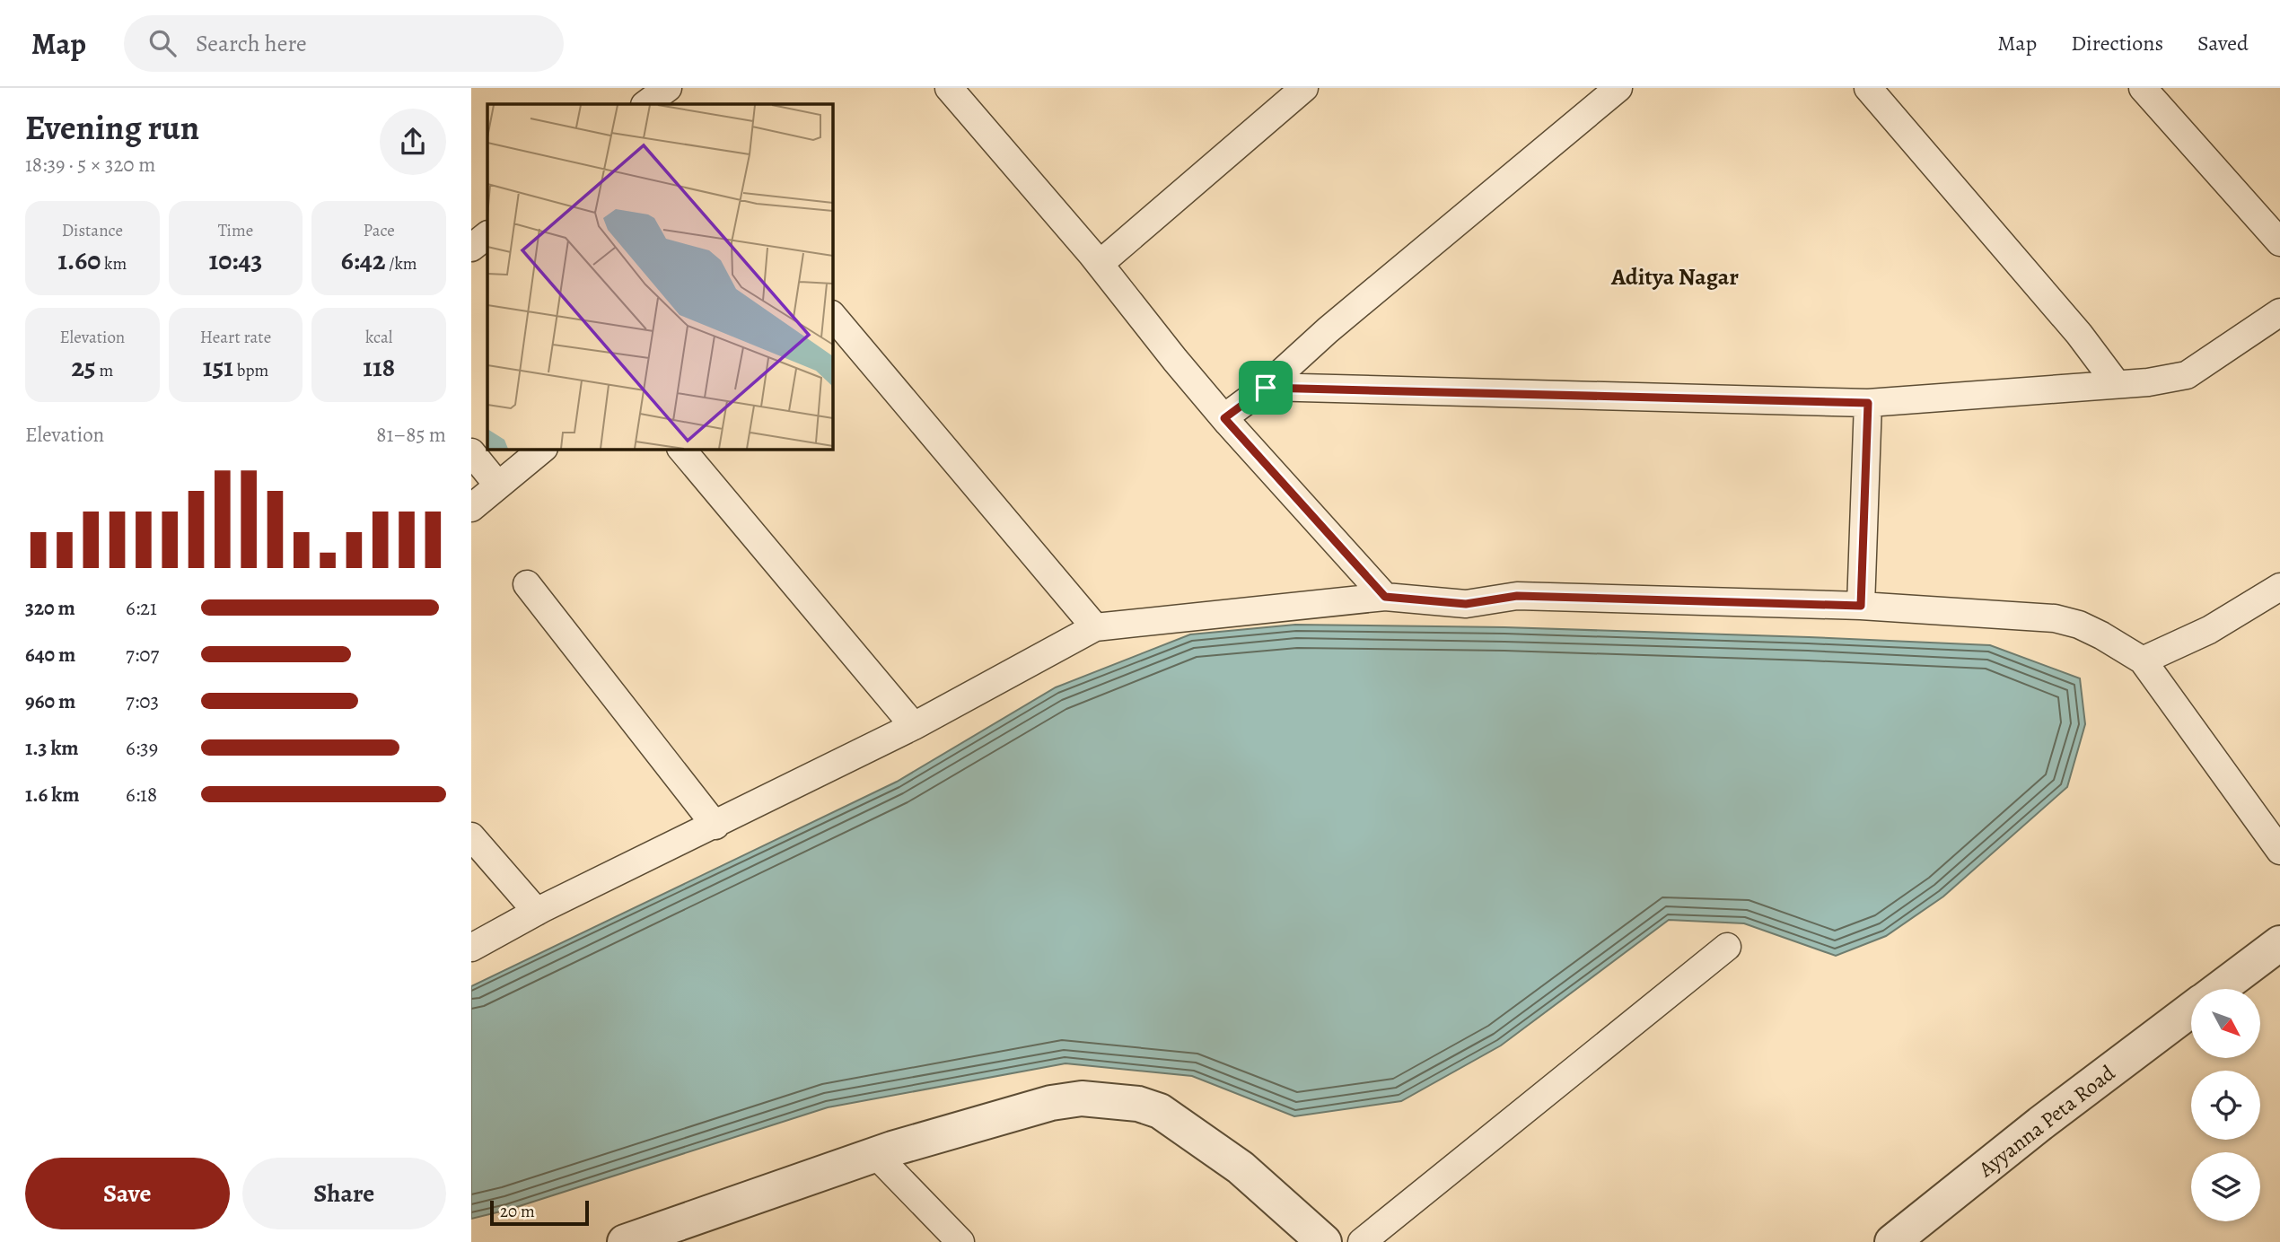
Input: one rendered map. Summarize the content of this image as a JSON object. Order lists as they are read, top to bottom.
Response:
{
  "streets": {
    "street": ["Ayyanna Peta Road"]
  },
  "districts": ["Aditya Nagar"],
  "scale_bar": "20 m",
  "north": "bottom right",
  "page": {
    "header": "Map",
    "search": "Search here",
    "nav": ["Map", "Directions", "Saved"],
    "heading": ["Evening run", "18:39 · 5 × 320 m"],
    "stats": [
      ["Distance", "1.60 km"],
      ["Time", "10:43"],
      ["Pace", "6:42 /km"],
      ["Elevation", "25 m"],
      ["Heart rate", "151 bpm"],
      ["kcal", "118"]
    ],
    "chart": ["Elevation", "81–85 m"],
    "list": [
      {
        "name": "320 m",
        "note": "6:21"
      },
      {
        "name": "640 m",
        "note": "7:07"
      },
      {
        "name": "960 m",
        "note": "7:03"
      },
      {
        "name": "1.3 km",
        "note": "6:39"
      },
      {
        "name": "1.6 km",
        "note": "6:18"
      }
    ],
    "buttons": ["Save", "Share"],
    "scale": "20 m"
  }
}
